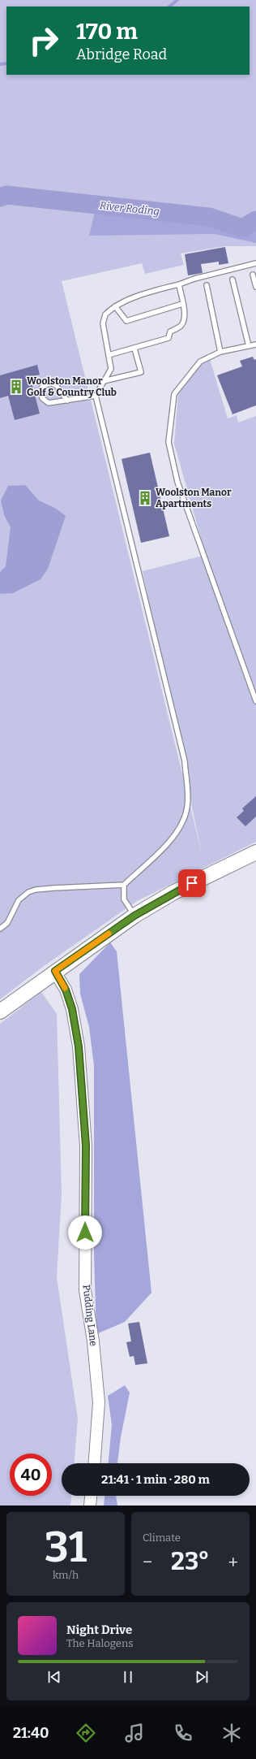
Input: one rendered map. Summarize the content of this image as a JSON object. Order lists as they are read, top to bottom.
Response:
{
  "streets": {
    "street": ["Pudding Lane"]
  },
  "water": ["River Roding"],
  "places": {
    "building": ["Woolston Manor Golf & Country Club", "Woolston Manor Apartments"]
  },
  "page": {
    "turn": ["170 m", "Abridge Road"],
    "limit": "40",
    "trip": "21:41 · 1 min · 280 m",
    "tile": [
      ["31", "km/h"],
      "Climate"
    ],
    "heat": ["−", "23°", "+"],
    "song": ["Night Drive", "The Halogens"],
    "tabs": "21:40"
  }
}
